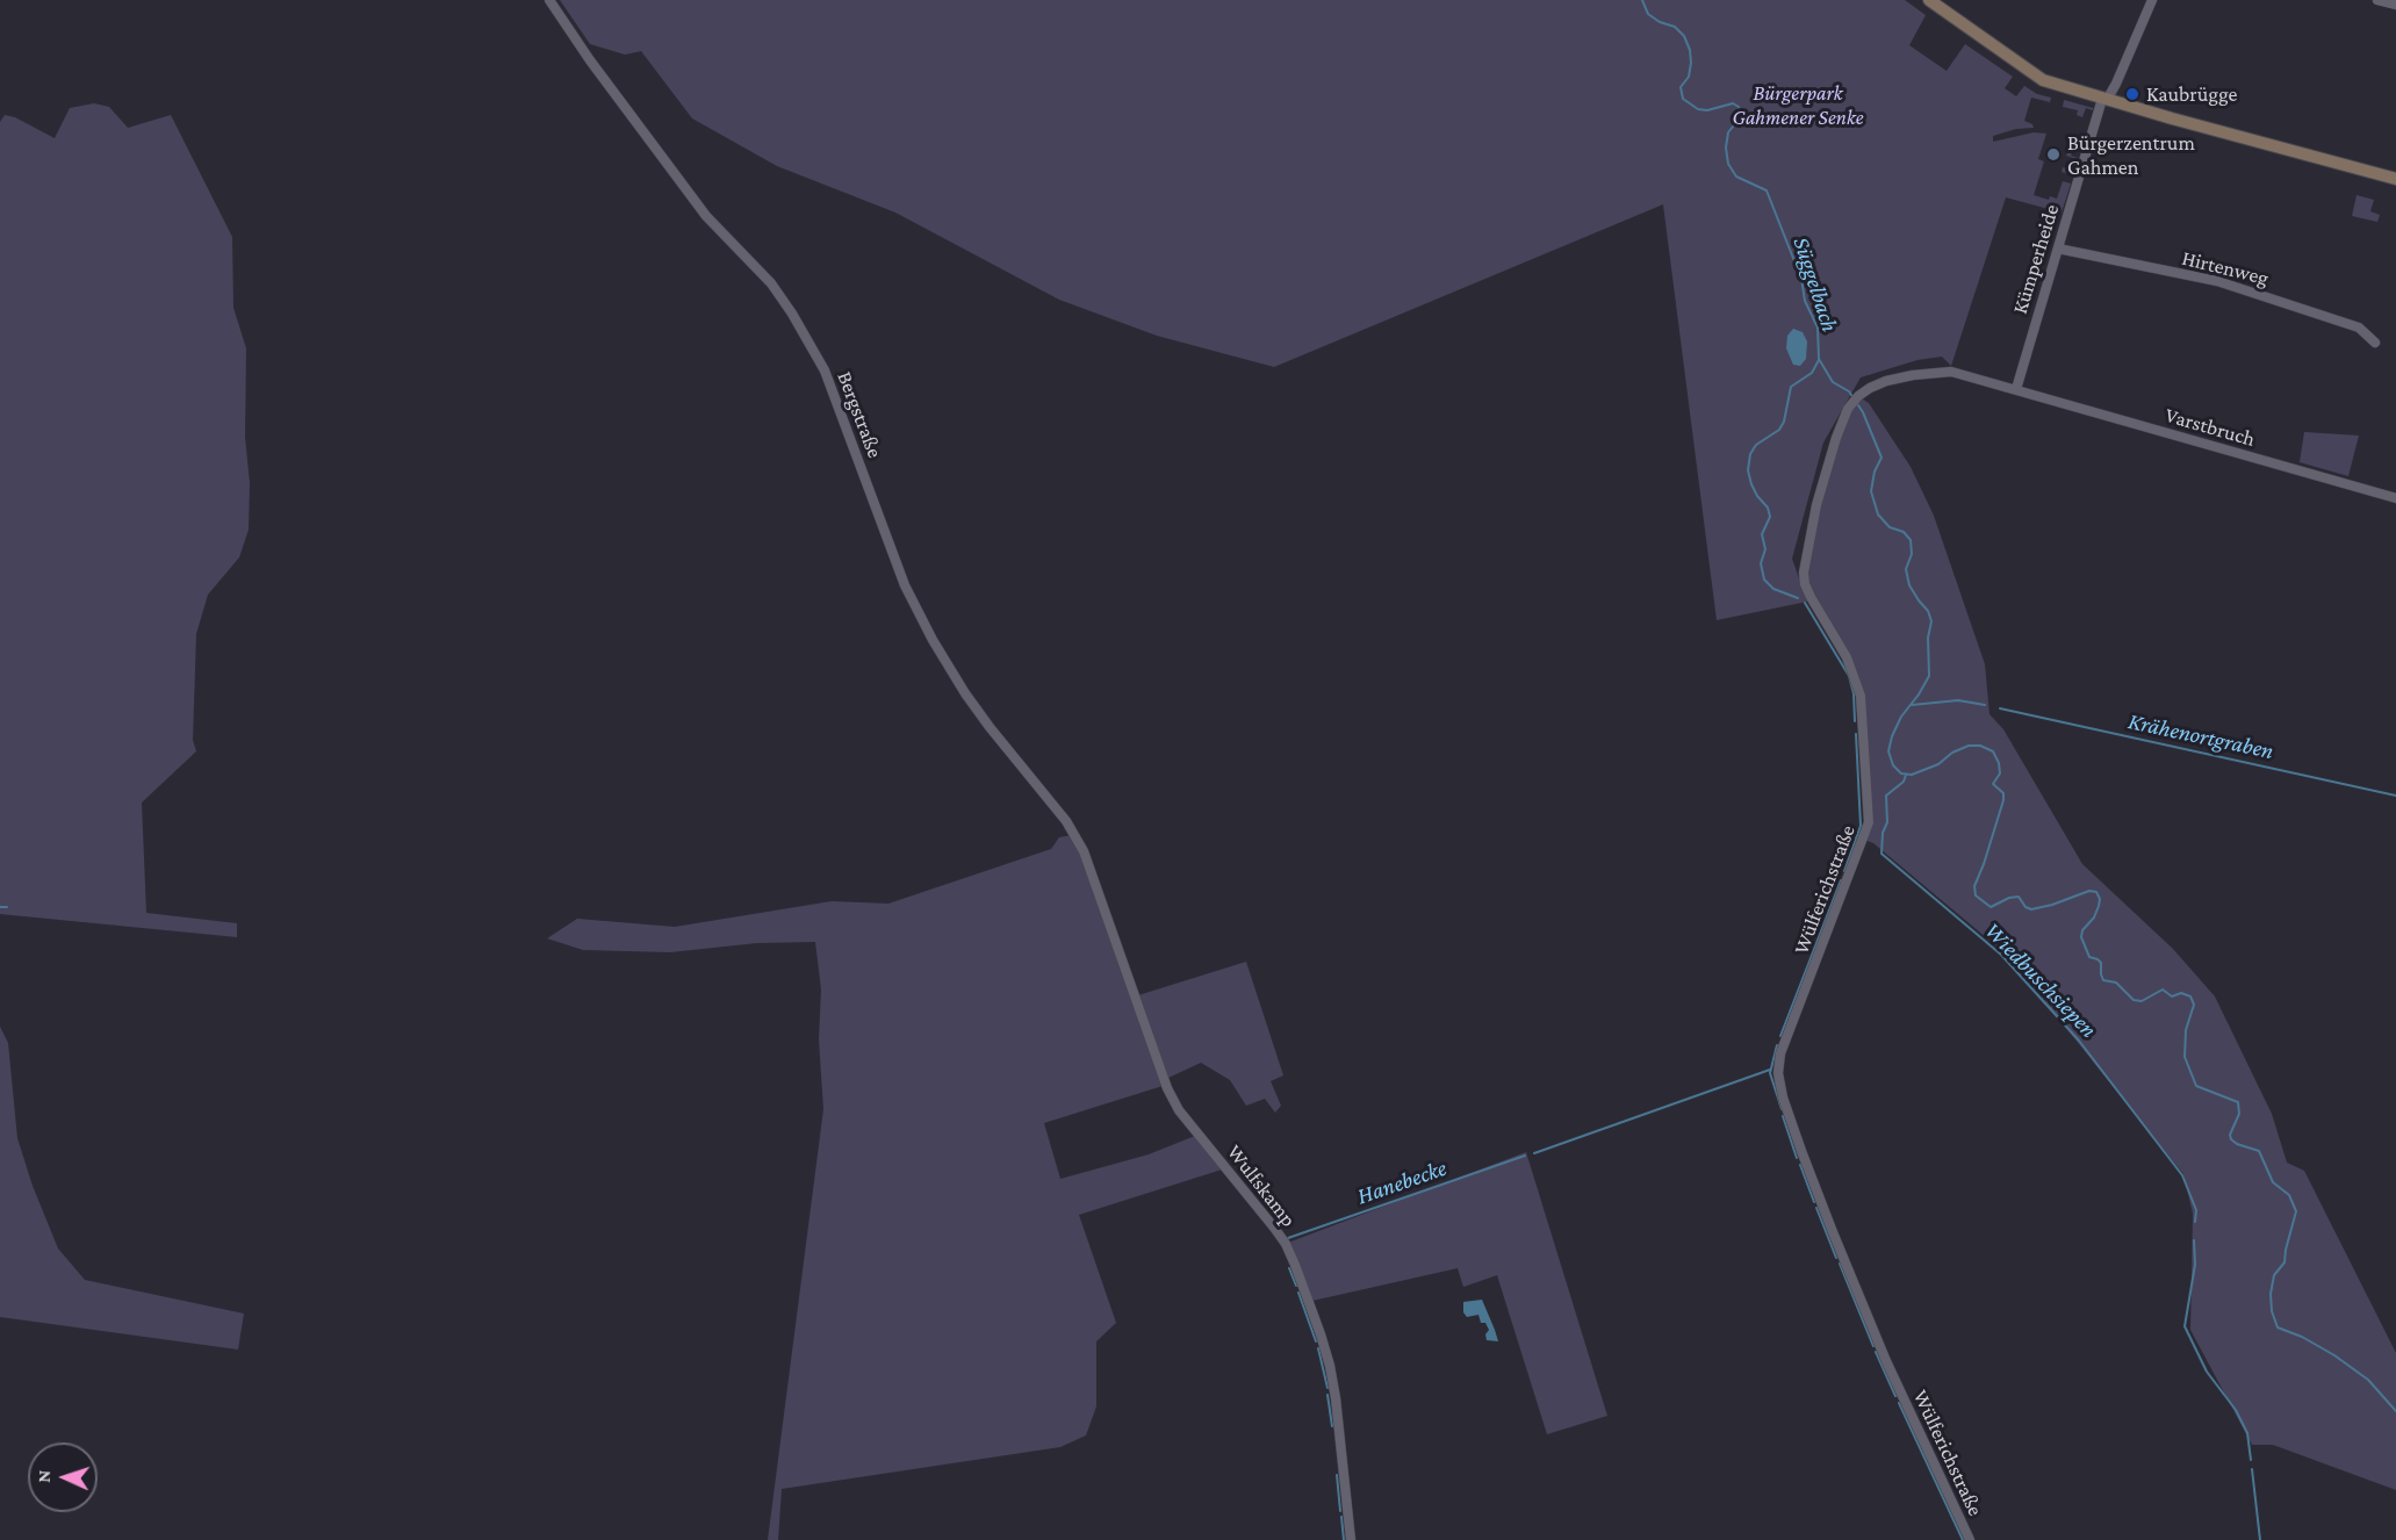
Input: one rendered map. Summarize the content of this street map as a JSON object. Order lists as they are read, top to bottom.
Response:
{
  "streets": {
    "street": [
      "Kümperheide",
      "Hirtenweg",
      "Bergstraße",
      "Varstbruch",
      "Wülferichstraße",
      "Wulfskamp"
    ]
  },
  "crossings": [
    ["Kümperheide", "Hirtenweg"],
    ["Kümperheide", "Varstbruch"],
    ["Kümperheide", "Wülferichstraße"],
    ["Bergstraße", "Wulfskamp"],
    ["Varstbruch", "Wülferichstraße"]
  ],
  "water": [
    "Süggelbach",
    "Krähenortgraben",
    "Wiedbuschsiepen",
    "Hanebecke"
  ],
  "parks": ["Bürgerpark Gahmener Senke"],
  "places": ["Kaubrügge", "Bürgerzentrum Gahmen"],
  "north": "left"
}
